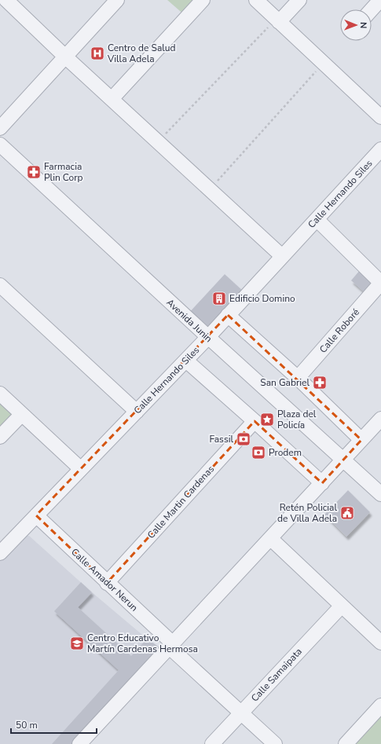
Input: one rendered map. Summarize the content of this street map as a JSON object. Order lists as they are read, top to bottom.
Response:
{
  "streets": {
    "street": [
      "Calle Hernando Siles",
      "Avenida Junin",
      "Calle Roboré",
      "Calle Martin Cardenas",
      "Calle Amador Nerun",
      "Calle Samaipata"
    ]
  },
  "crossings": [
    ["Calle Hernando Siles", "Avenida Junin"],
    ["Calle Hernando Siles", "Calle Amador Nerun"],
    ["Calle Martin Cardenas", "Calle Amador Nerun"],
    ["Calle Amador Nerun", "Calle Samaipata"]
  ],
  "places": {
    "hospital": ["Centro de Salud Villa Adela"],
    "pharmacy": ["Farmacia Plin Corp", "San Gabriel"],
    "building": ["Edificio Domino"],
    "place": ["Plaza del Policía"],
    "bank": ["Fassil", "Prodem"],
    "public building": ["Retén Policial de Villa Adela"],
    "school or university": ["Centro Educativo Martín Cardenas Hermosa"]
  },
  "scale_bar": "50 m",
  "north": "right"
}
